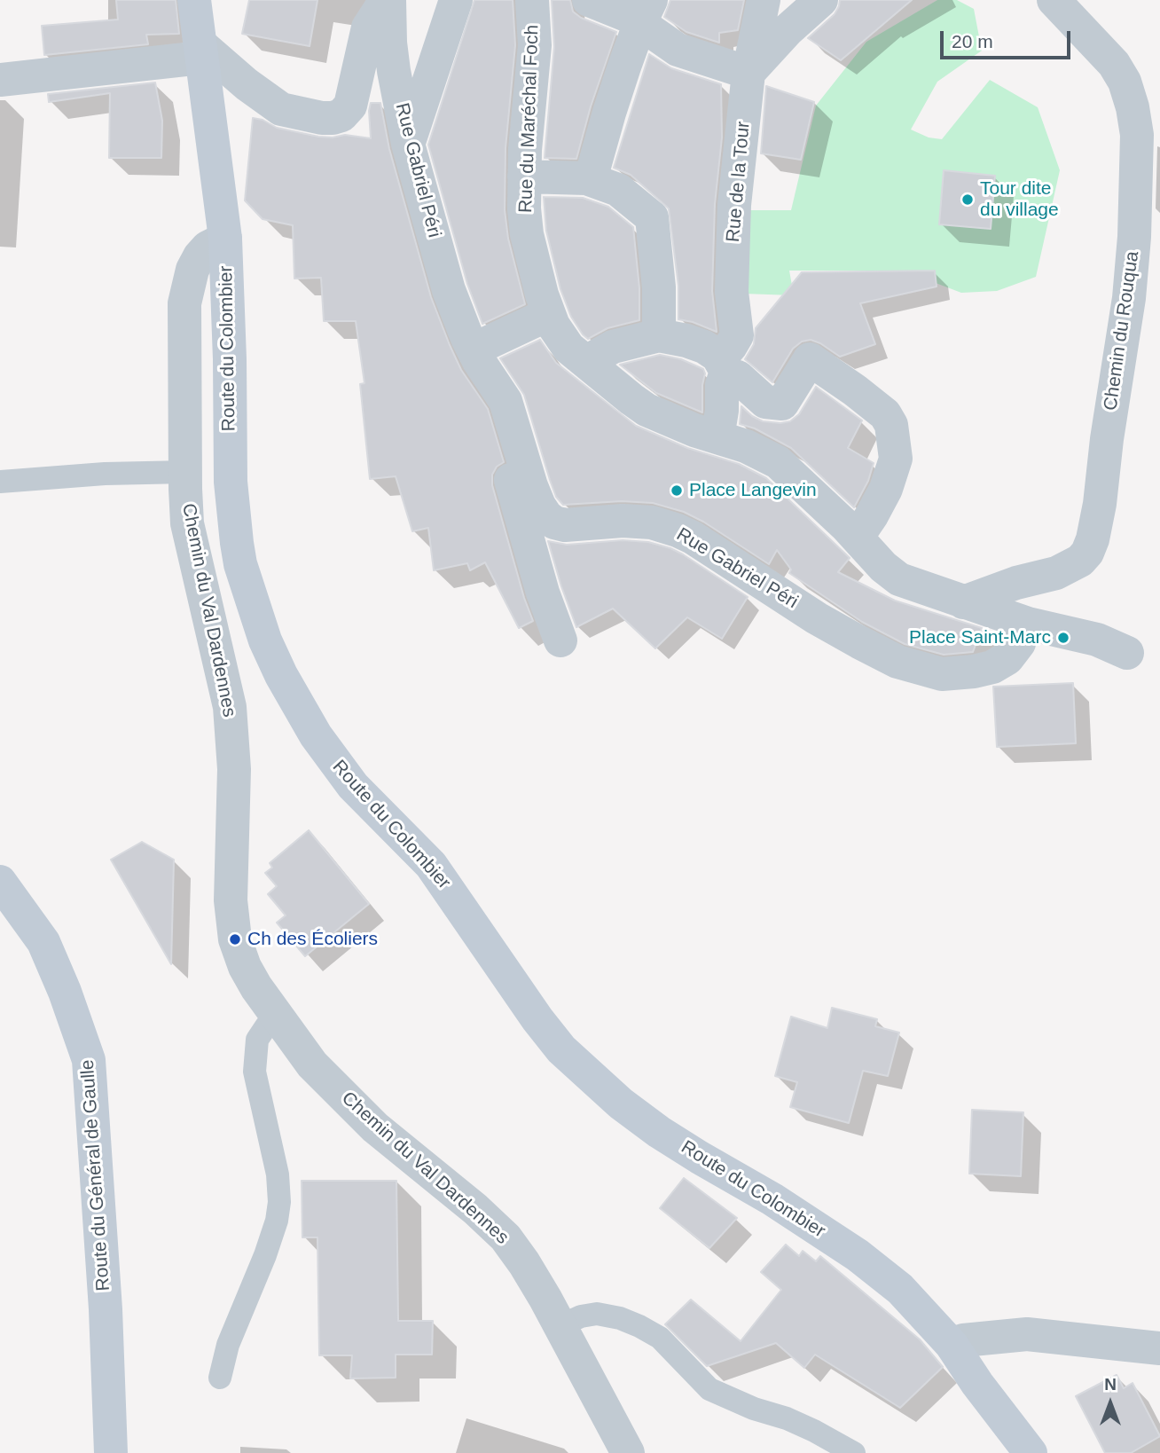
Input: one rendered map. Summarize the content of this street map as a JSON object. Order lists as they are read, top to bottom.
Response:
{
  "streets": {
    "street": [
      "Rue du Maréchal Foch",
      "Rue Gabriel Péri",
      "Rue de la Tour",
      "Chemin du Rouqua",
      "Route du Colombier",
      "Chemin du Val Dardennes",
      "Route du Général de Gaulle"
    ]
  },
  "crossings": [
    ["Rue du Maréchal Foch", "Chemin du Rouqua"],
    ["Route du Colombier", "Chemin du Val Dardennes"]
  ],
  "places": [
    "Tour dite du village",
    "Place Langevin",
    "Place Saint-Marc",
    "Ch des Écoliers"
  ],
  "scale_bar": "20 m",
  "north": "top"
}
